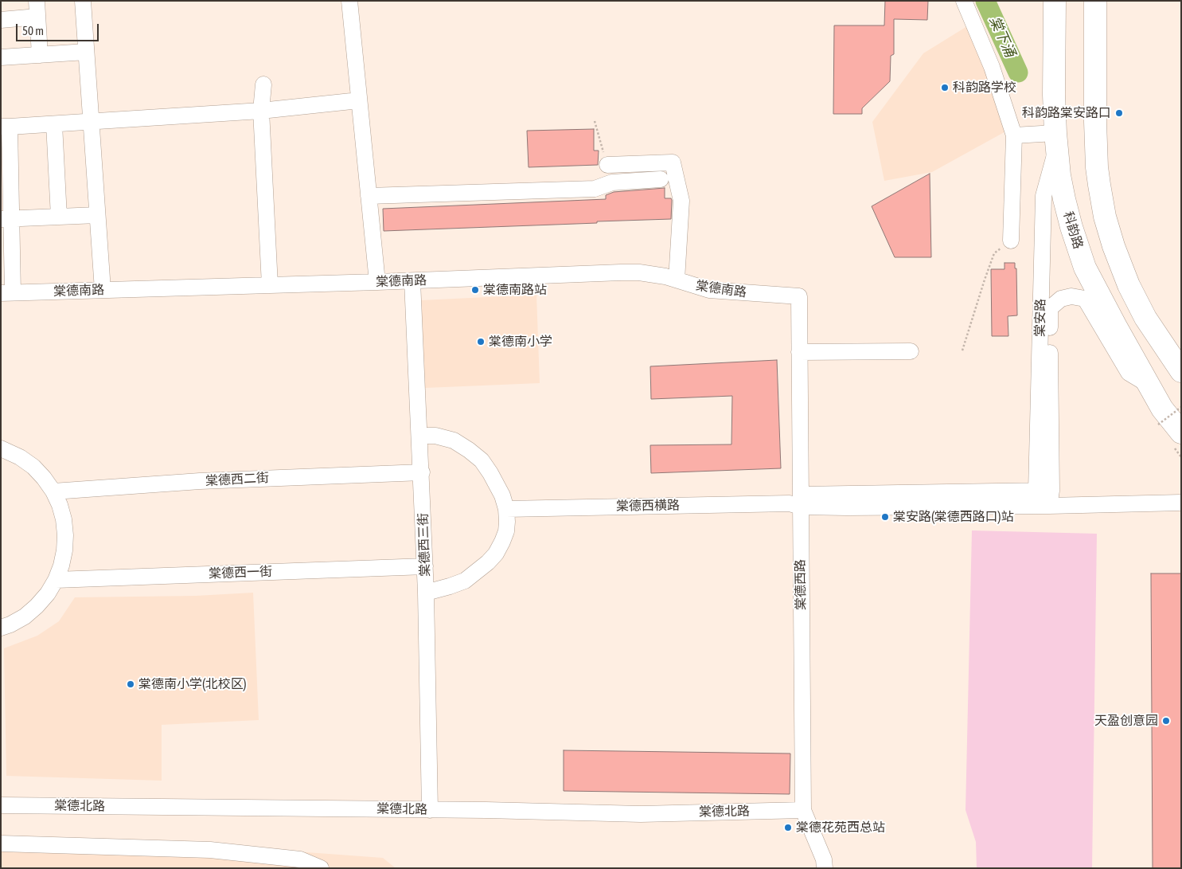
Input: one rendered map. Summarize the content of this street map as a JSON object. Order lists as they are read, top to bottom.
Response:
{
  "streets": {
    "highway": ["科韵路"],
    "street": [
      "棠德南路",
      "棠安路",
      "棠德西二街",
      "棠德西横路",
      "棠德西三街",
      "棠德西一街",
      "棠德西路",
      "棠德北路"
    ]
  },
  "crossings": [
    ["科韵路", "棠安路"],
    ["棠德南路", "棠德西三街"],
    ["棠德南路", "棠德西路"],
    ["棠德西二街", "棠德西三街"],
    ["棠德西横路", "棠德西路"],
    ["棠德西三街", "棠德西一街"],
    ["棠德西三街", "棠德北路"],
    ["棠德西路", "棠德北路"]
  ],
  "water": ["棠下涌"],
  "places": [
    "科韵路学校",
    "科韵路棠安路口",
    "棠德南路站",
    "棠德南小学",
    "棠安路(棠德西路口)站",
    "棠德南小学(北校区)",
    "天盈创意园",
    "棠德花苑西总站"
  ],
  "scale_bar": "50 m"
}
